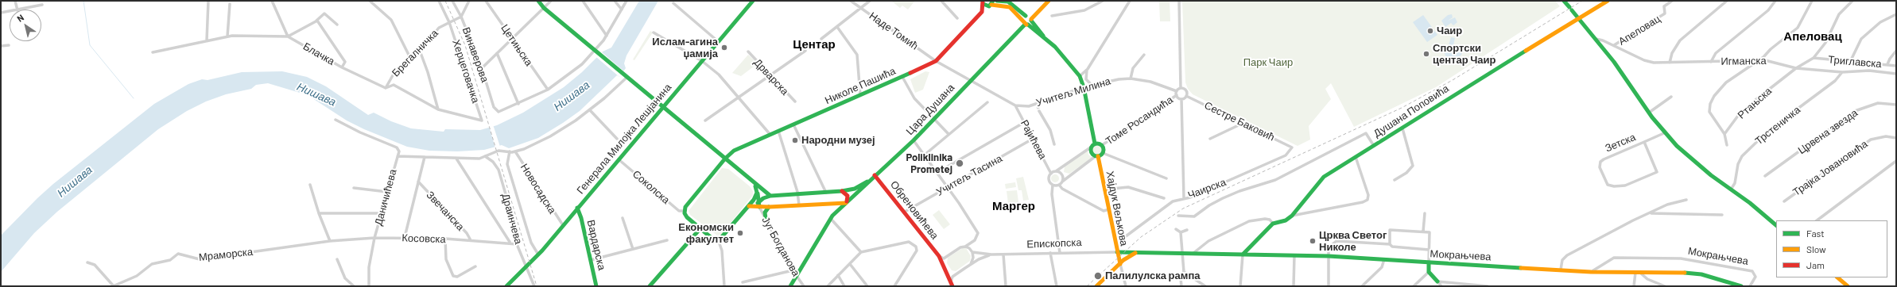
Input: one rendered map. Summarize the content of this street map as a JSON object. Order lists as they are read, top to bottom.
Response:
{
  "streets": {
    "street": [
      "Апеловац",
      "Наде Томић",
      "Цетињска",
      "Брегалничка",
      "Блачка",
      "Винаверова",
      "Игманска",
      "Триглавска",
      "Херцеговачка",
      "Дрварска",
      "Николе Пашића",
      "Учитељ Милина",
      "Ртањска",
      "Цара Душана",
      "Душана Поповића",
      "Томе Росандића",
      "Сестре Баковић",
      "Трстеничка",
      "Црвена звезда",
      "Генерала Милојка Лешјанина",
      "Рајићева",
      "Зетска",
      "Трајка Јовановића",
      "Учитељ Тасина",
      "Соколска",
      "Новосадска",
      "Чаирска",
      "Даничићева",
      "Хајдук Вељкова",
      "Обреновићева",
      "Звечанска",
      "Драинчева",
      "Косовска",
      "Епископска",
      "Вардарска",
      "Југ Богданова",
      "Мраморска",
      "Мокрањчева"
    ]
  },
  "crossings": [
    ["Апеловац", "Игманска"],
    ["Наде Томић", "Николе Пашића"],
    ["Наде Томић", "Учитељ Милина"],
    ["Наде Томић", "Цара Душана"],
    ["Наде Томић", "Рајићева"],
    ["Брегалничка", "Блачка"],
    ["Брегалничка", "Винаверова"],
    ["Брегалничка", "Херцеговачка"],
    ["Игманска", "Ртањска"],
    ["Игманска", "Трстеничка"],
    ["Триглавска", "Ртањска"],
    ["Николе Пашића", "Цара Душана"],
    ["Николе Пашића", "Соколска"],
    ["Учитељ Милина", "Томе Росандића"],
    ["Учитељ Милина", "Сестре Баковић"],
    ["Учитељ Милина", "Рајићева"],
    ["Цара Душана", "Обреновићева"],
    ["Цара Душана", "Југ Богданова"],
    ["Душана Поповића", "Мокрањчева"],
    ["Томе Росандића", "Сестре Баковић"],
    ["Сестре Баковић", "Чаирска"],
    ["Генерала Милојка Лешјанина", "Соколска"],
    ["Генерала Милојка Лешјанина", "Новосадска"],
    ["Генерала Милојка Лешјанина", "Драинчева"],
    ["Генерала Милојка Лешјанина", "Вардарска"],
    ["Рајићева", "Учитељ Тасина"],
    ["Учитељ Тасина", "Обреновићева"],
    ["Даничићева", "Косовска"],
    ["Хајдук Вељкова", "Епископска"],
    ["Обреновићева", "Епископска"],
    ["Звечанска", "Косовска"],
    ["Драинчева", "Косовска"],
    ["Косовска", "Мраморска"]
  ],
  "districts": ["Апеловац", "Центар", "Маргер"],
  "water": ["Нишава"],
  "parks": ["Парк Чаир"],
  "places": [
    "Чаир",
    "Ислам-агина џамија",
    "Спортски центар Чаир",
    "Народни музеј",
    "Poliklinika Prometej",
    "Економски факултет",
    "Црква Светог Николе",
    "Палилулска рампа"
  ],
  "legend": ["Fast", "Slow", "Jam"],
  "north": "top left"
}
